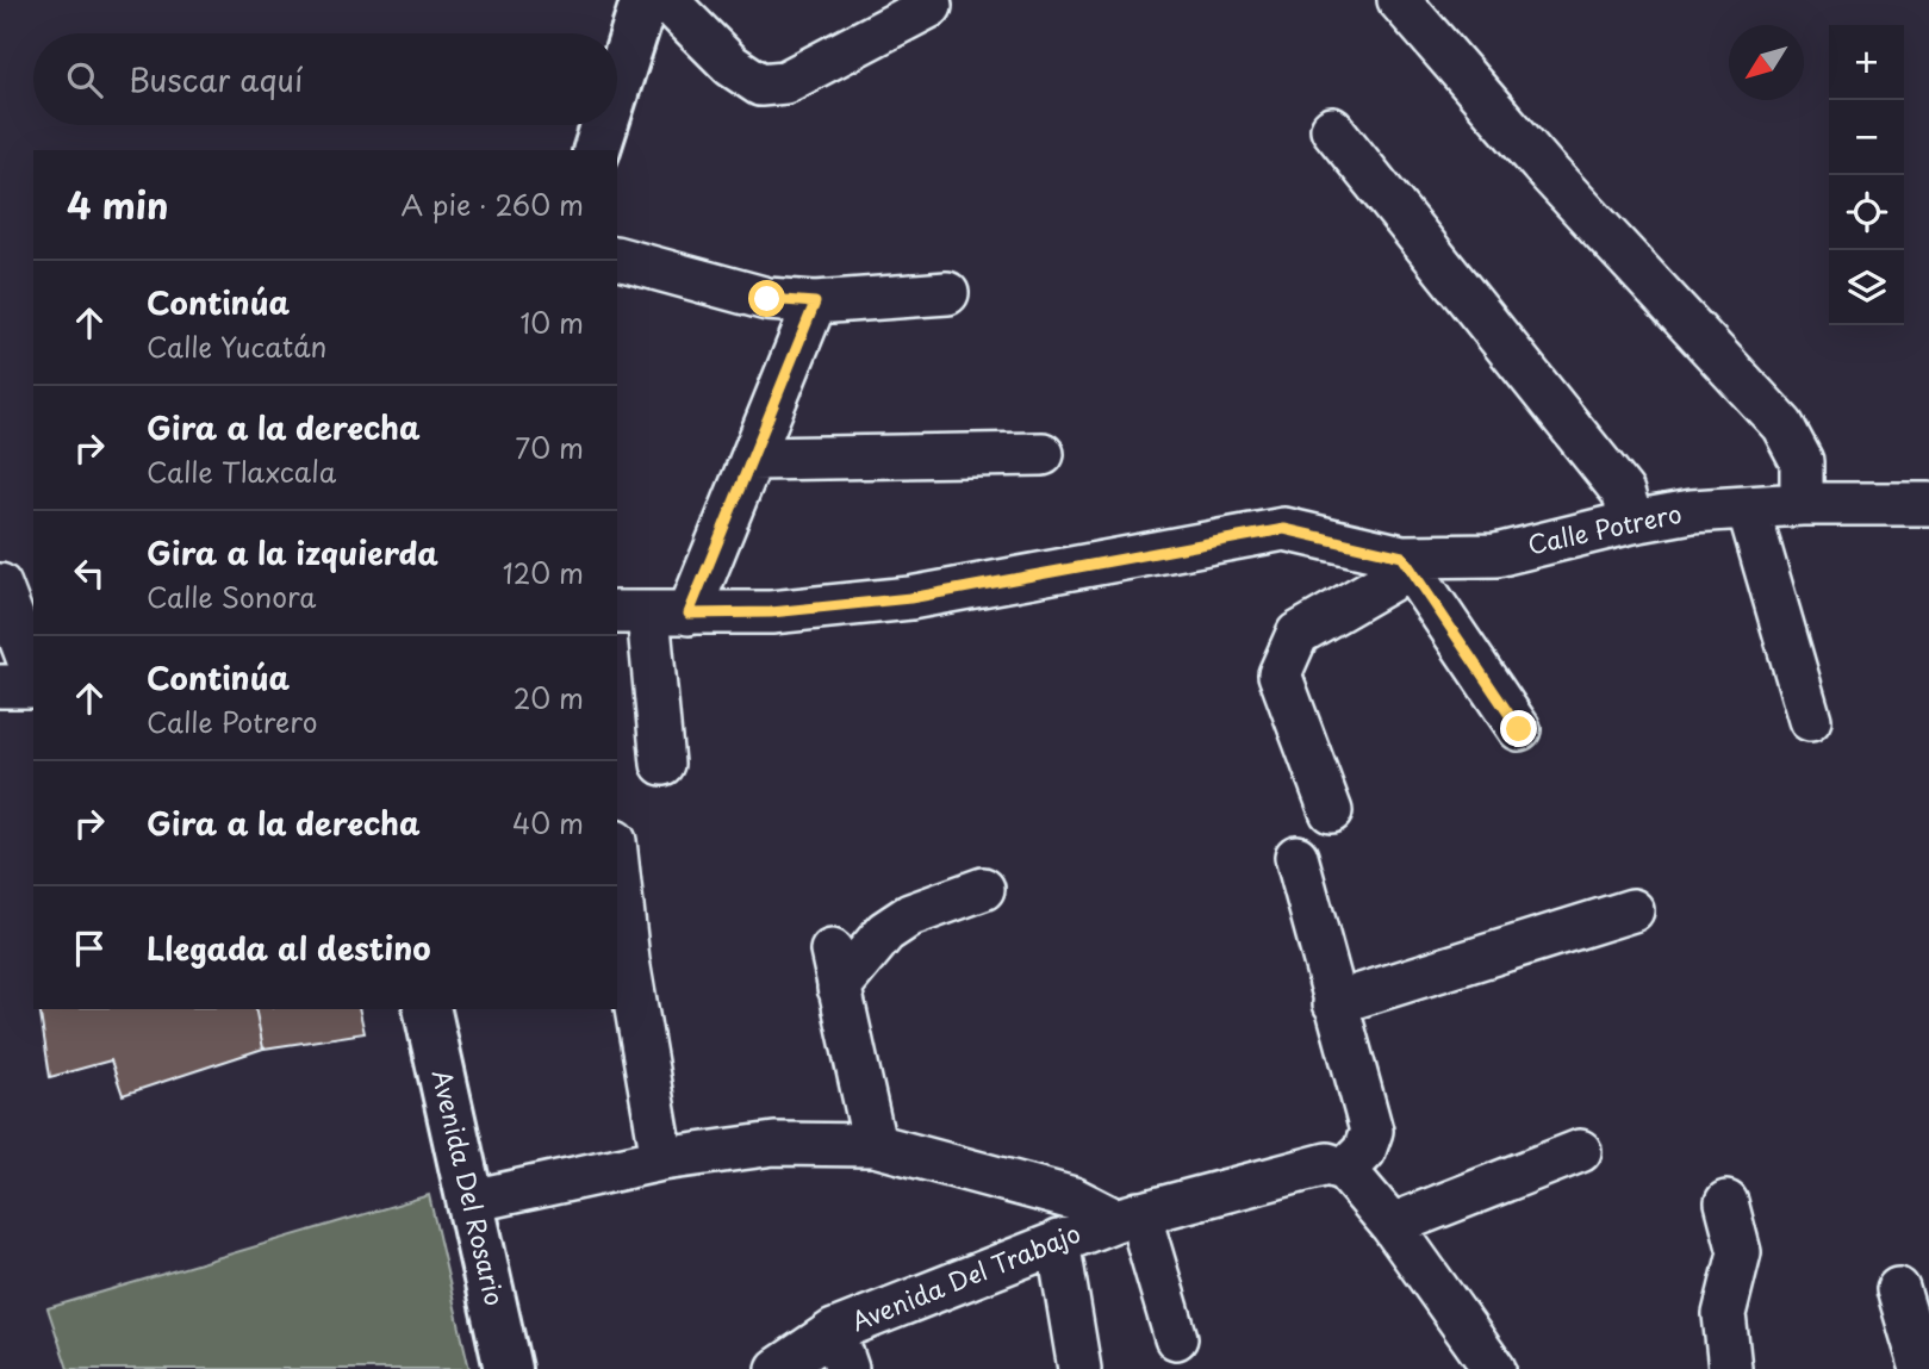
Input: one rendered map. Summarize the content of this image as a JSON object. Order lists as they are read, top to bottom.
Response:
{
  "streets": {
    "main road": ["Avenida Del Rosario"],
    "street": ["Calle Potrero", "Avenida Del Trabajo"]
  },
  "north": "bottom left",
  "page": {
    "map_buttons": ["+", "−"],
    "search": "Buscar aquí",
    "heading": ["4 min", "A pie · 260 m"],
    "list": [
      ["Continúa", "Calle Yucatán", "10 m"],
      ["Gira a la derecha", "Calle Tlaxcala", "70 m"],
      ["Gira a la izquierda", "Calle Sonora", "120 m"],
      ["Continúa", "Calle Potrero", "20 m"],
      ["Gira a la derecha", "40 m"],
      "Llegada al destino"
    ]
  }
}
